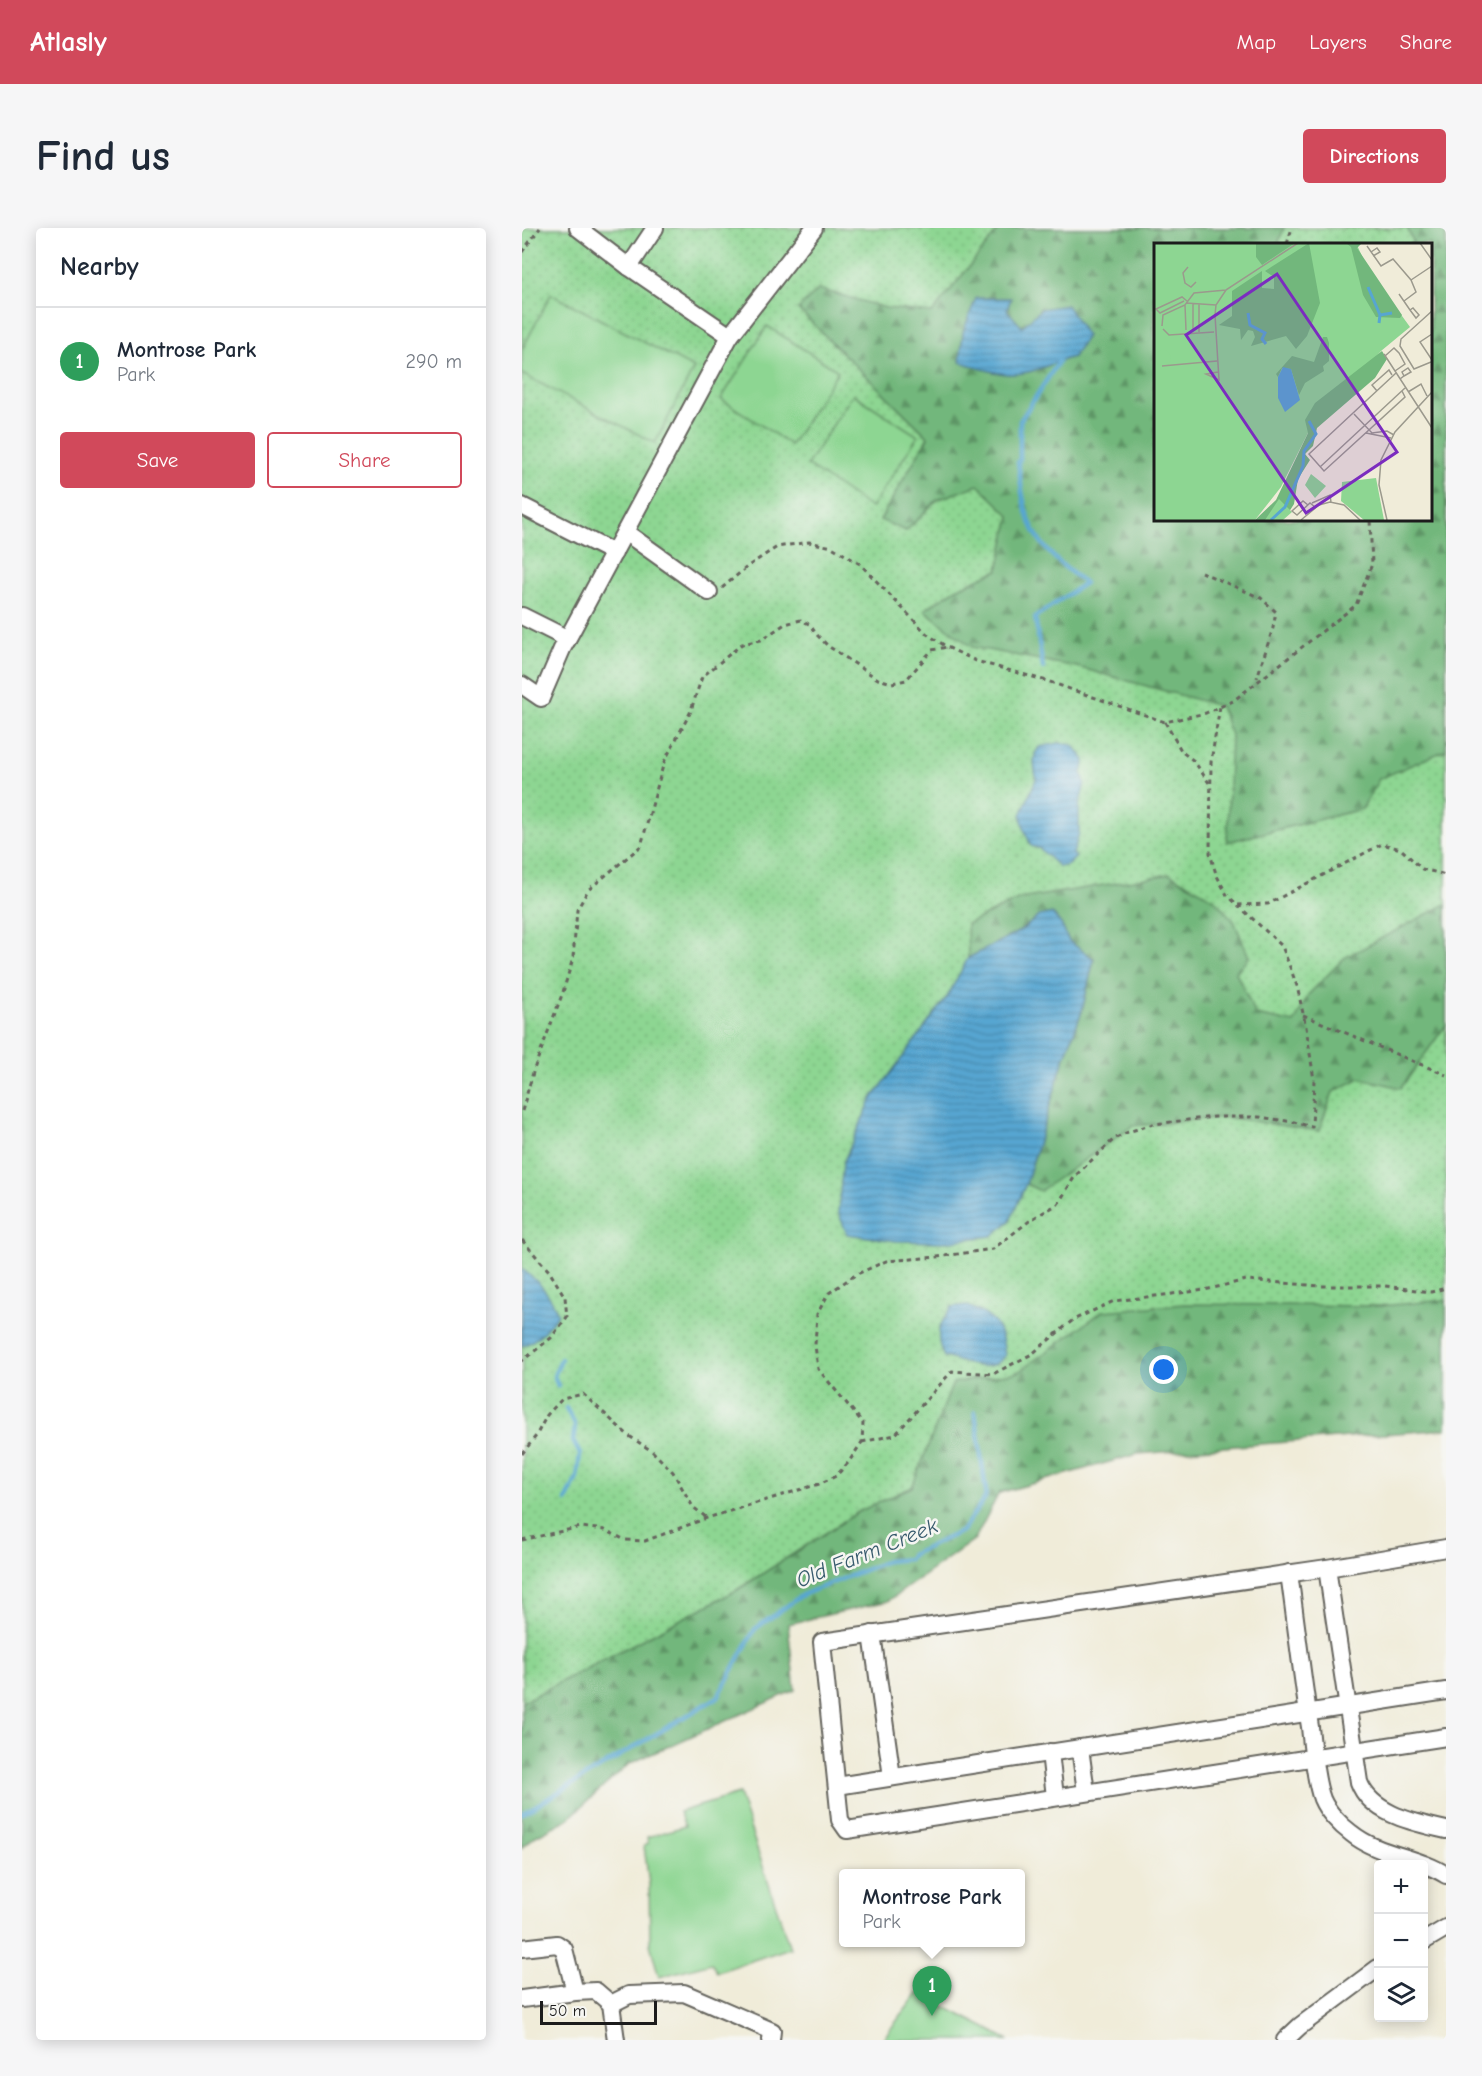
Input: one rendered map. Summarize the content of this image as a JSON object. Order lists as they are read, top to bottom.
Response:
{
  "water": ["Old Farm Creek"],
  "scale_bar": "50 m",
  "page": {
    "header": "Atlasly",
    "nav": ["Map", "Layers", "Share"],
    "buttons": [
      "Directions",
      ["Save", "Share"]
    ],
    "title": "Find us",
    "heading": "Nearby",
    "list": [
      {
        "mark": "1",
        "name": "Montrose Park",
        "note": "Park",
        "value": "290 m"
      }
    ],
    "map_buttons": ["+", "−"],
    "popup": ["Montrose Park", "Park"],
    "pins": "1",
    "scale": "50 m"
  }
}
